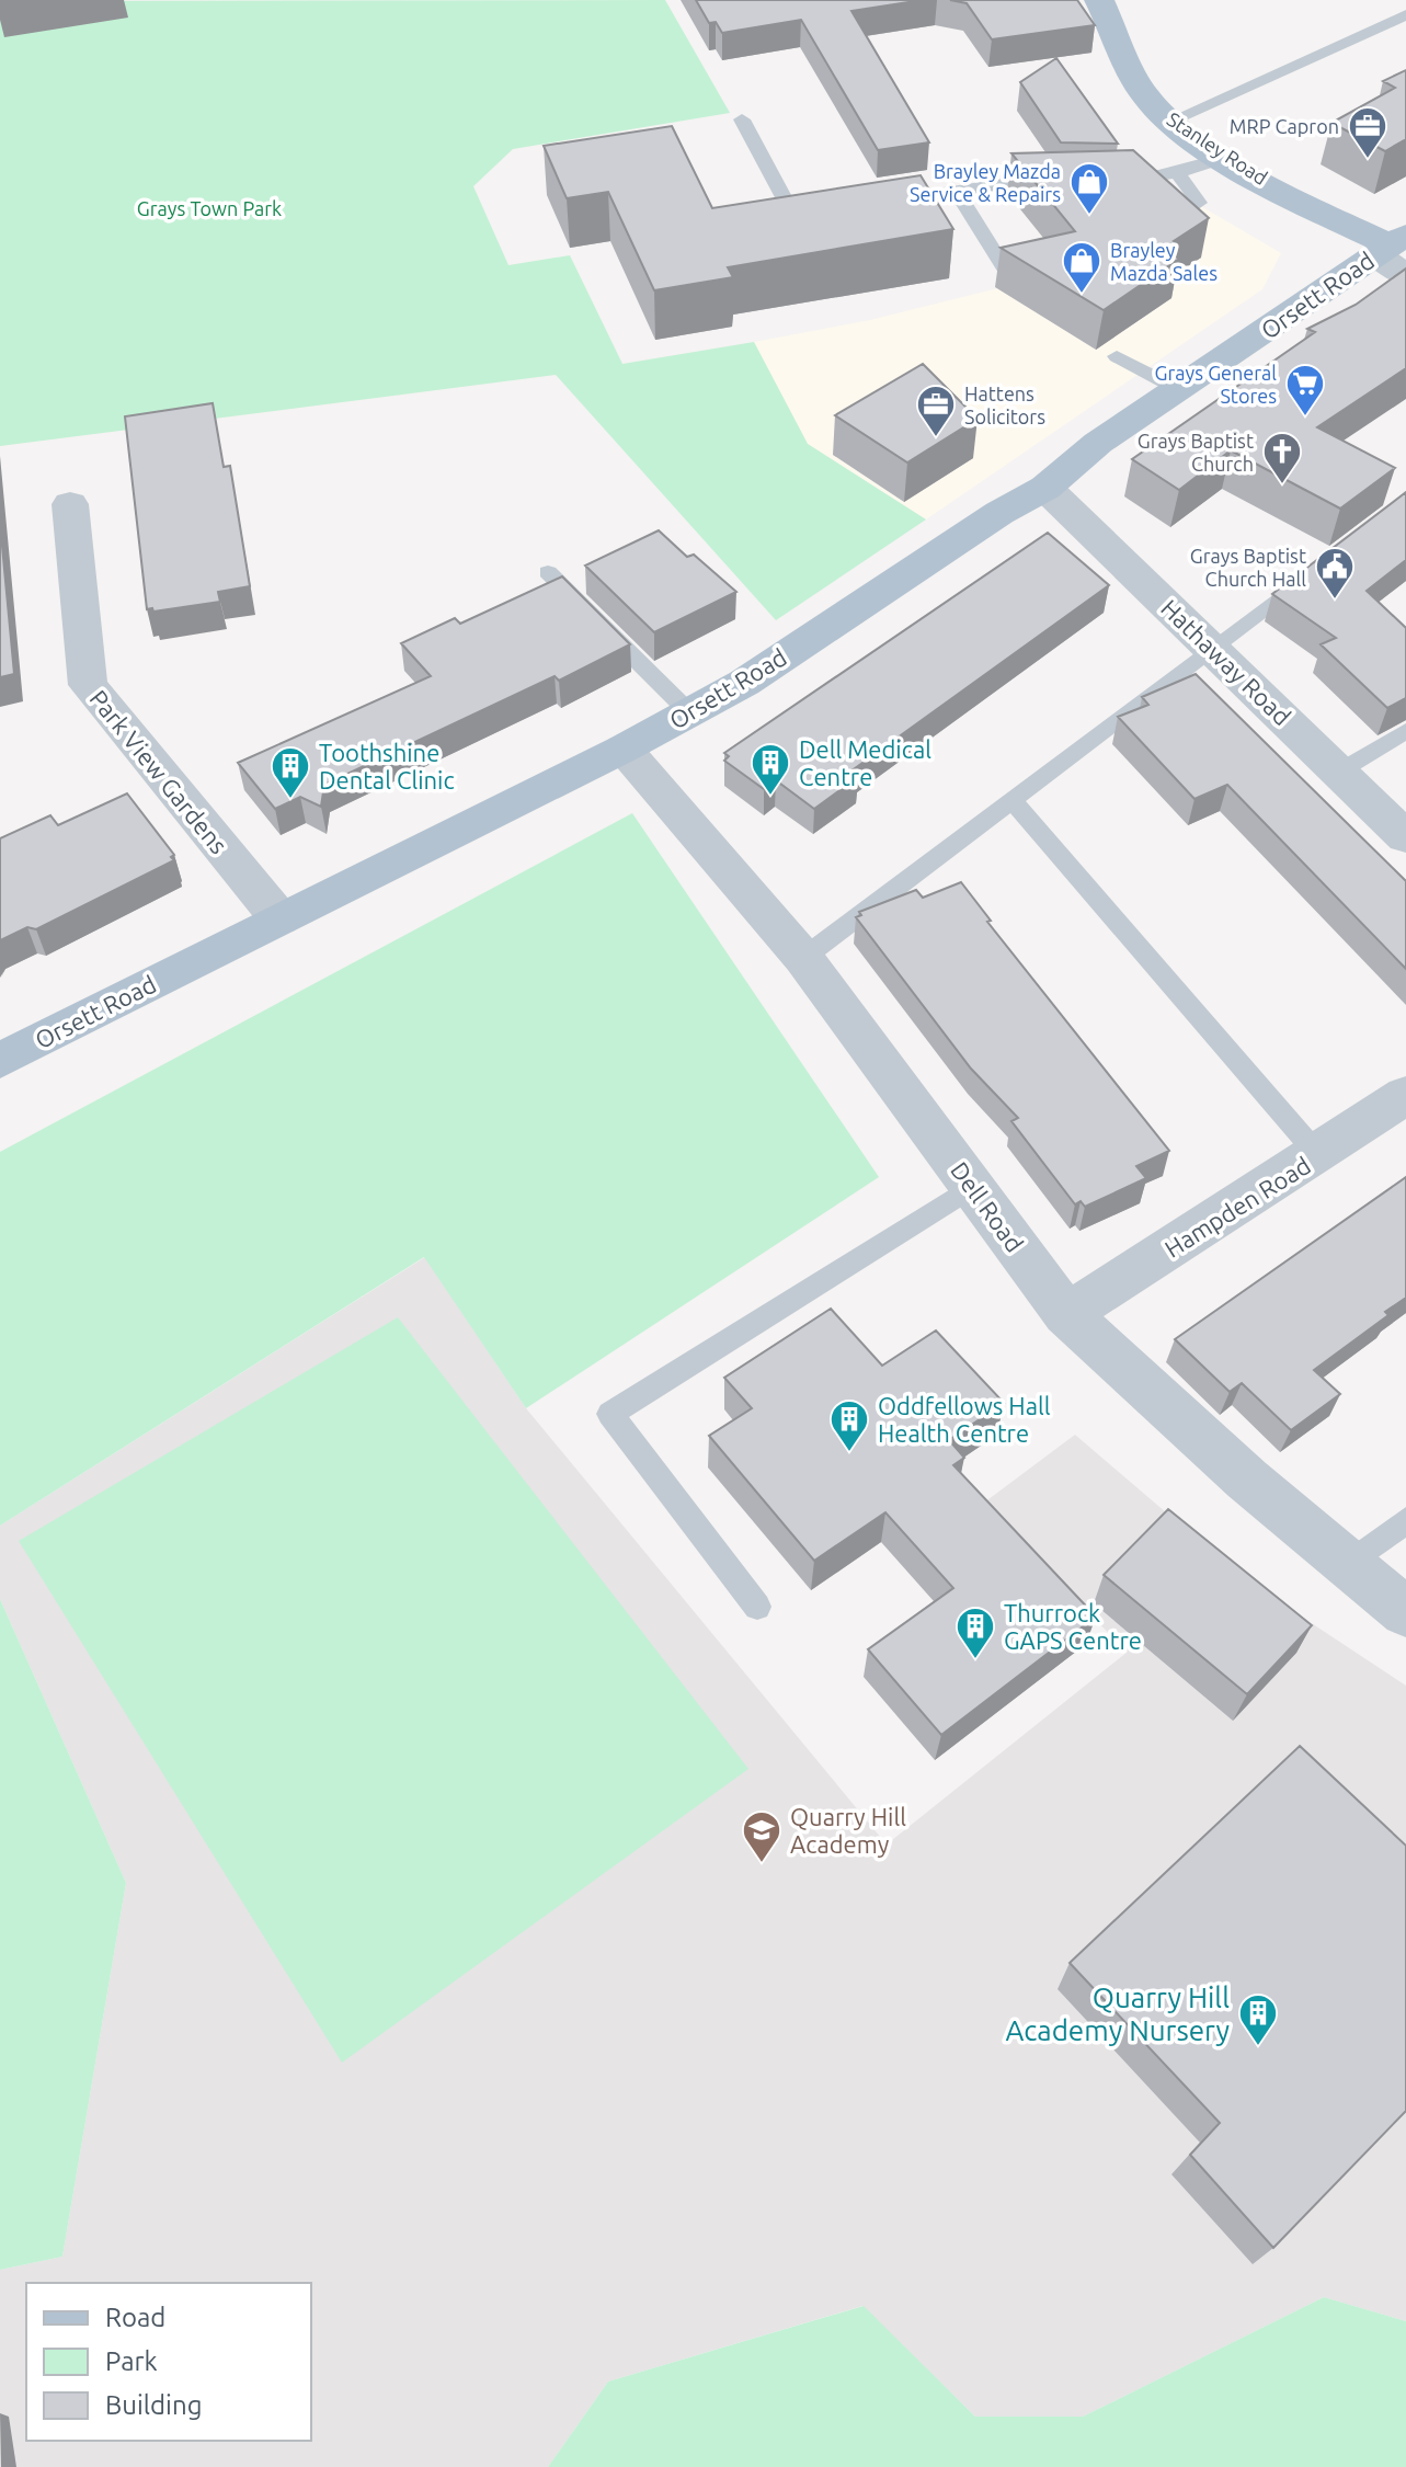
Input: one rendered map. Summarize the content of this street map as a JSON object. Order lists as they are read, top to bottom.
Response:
{
  "streets": {
    "main road": ["Stanley Road", "Orsett Road"],
    "street": [
      "Hathaway Road",
      "Park View Gardens",
      "Dell Road",
      "Hampden Road"
    ]
  },
  "crossings": [
    ["Stanley Road", "Orsett Road"],
    ["Orsett Road", "Hathaway Road"],
    ["Orsett Road", "Park View Gardens"],
    ["Orsett Road", "Dell Road"],
    ["Dell Road", "Hampden Road"]
  ],
  "parks": ["Grays Town Park"],
  "places": {
    "office": ["MRP Capron", "Hattens Solicitors"],
    "shop": ["Brayley Mazda Service & Repairs", "Brayley Mazda Sales"],
    "supermarket": ["Grays General Stores"],
    "church": ["Grays Baptist Church"],
    "public building": ["Grays Baptist Church Hall"],
    "building": [
      "Dell Medical Centre",
      "Toothshine Dental Clinic",
      "Oddfellows Hall Health Centre",
      "Thurrock GAPS Centre",
      "Quarry Hill Academy Nursery"
    ],
    "school or university": ["Quarry Hill Academy"]
  },
  "legend": ["Road", "Park", "Building"]
}
